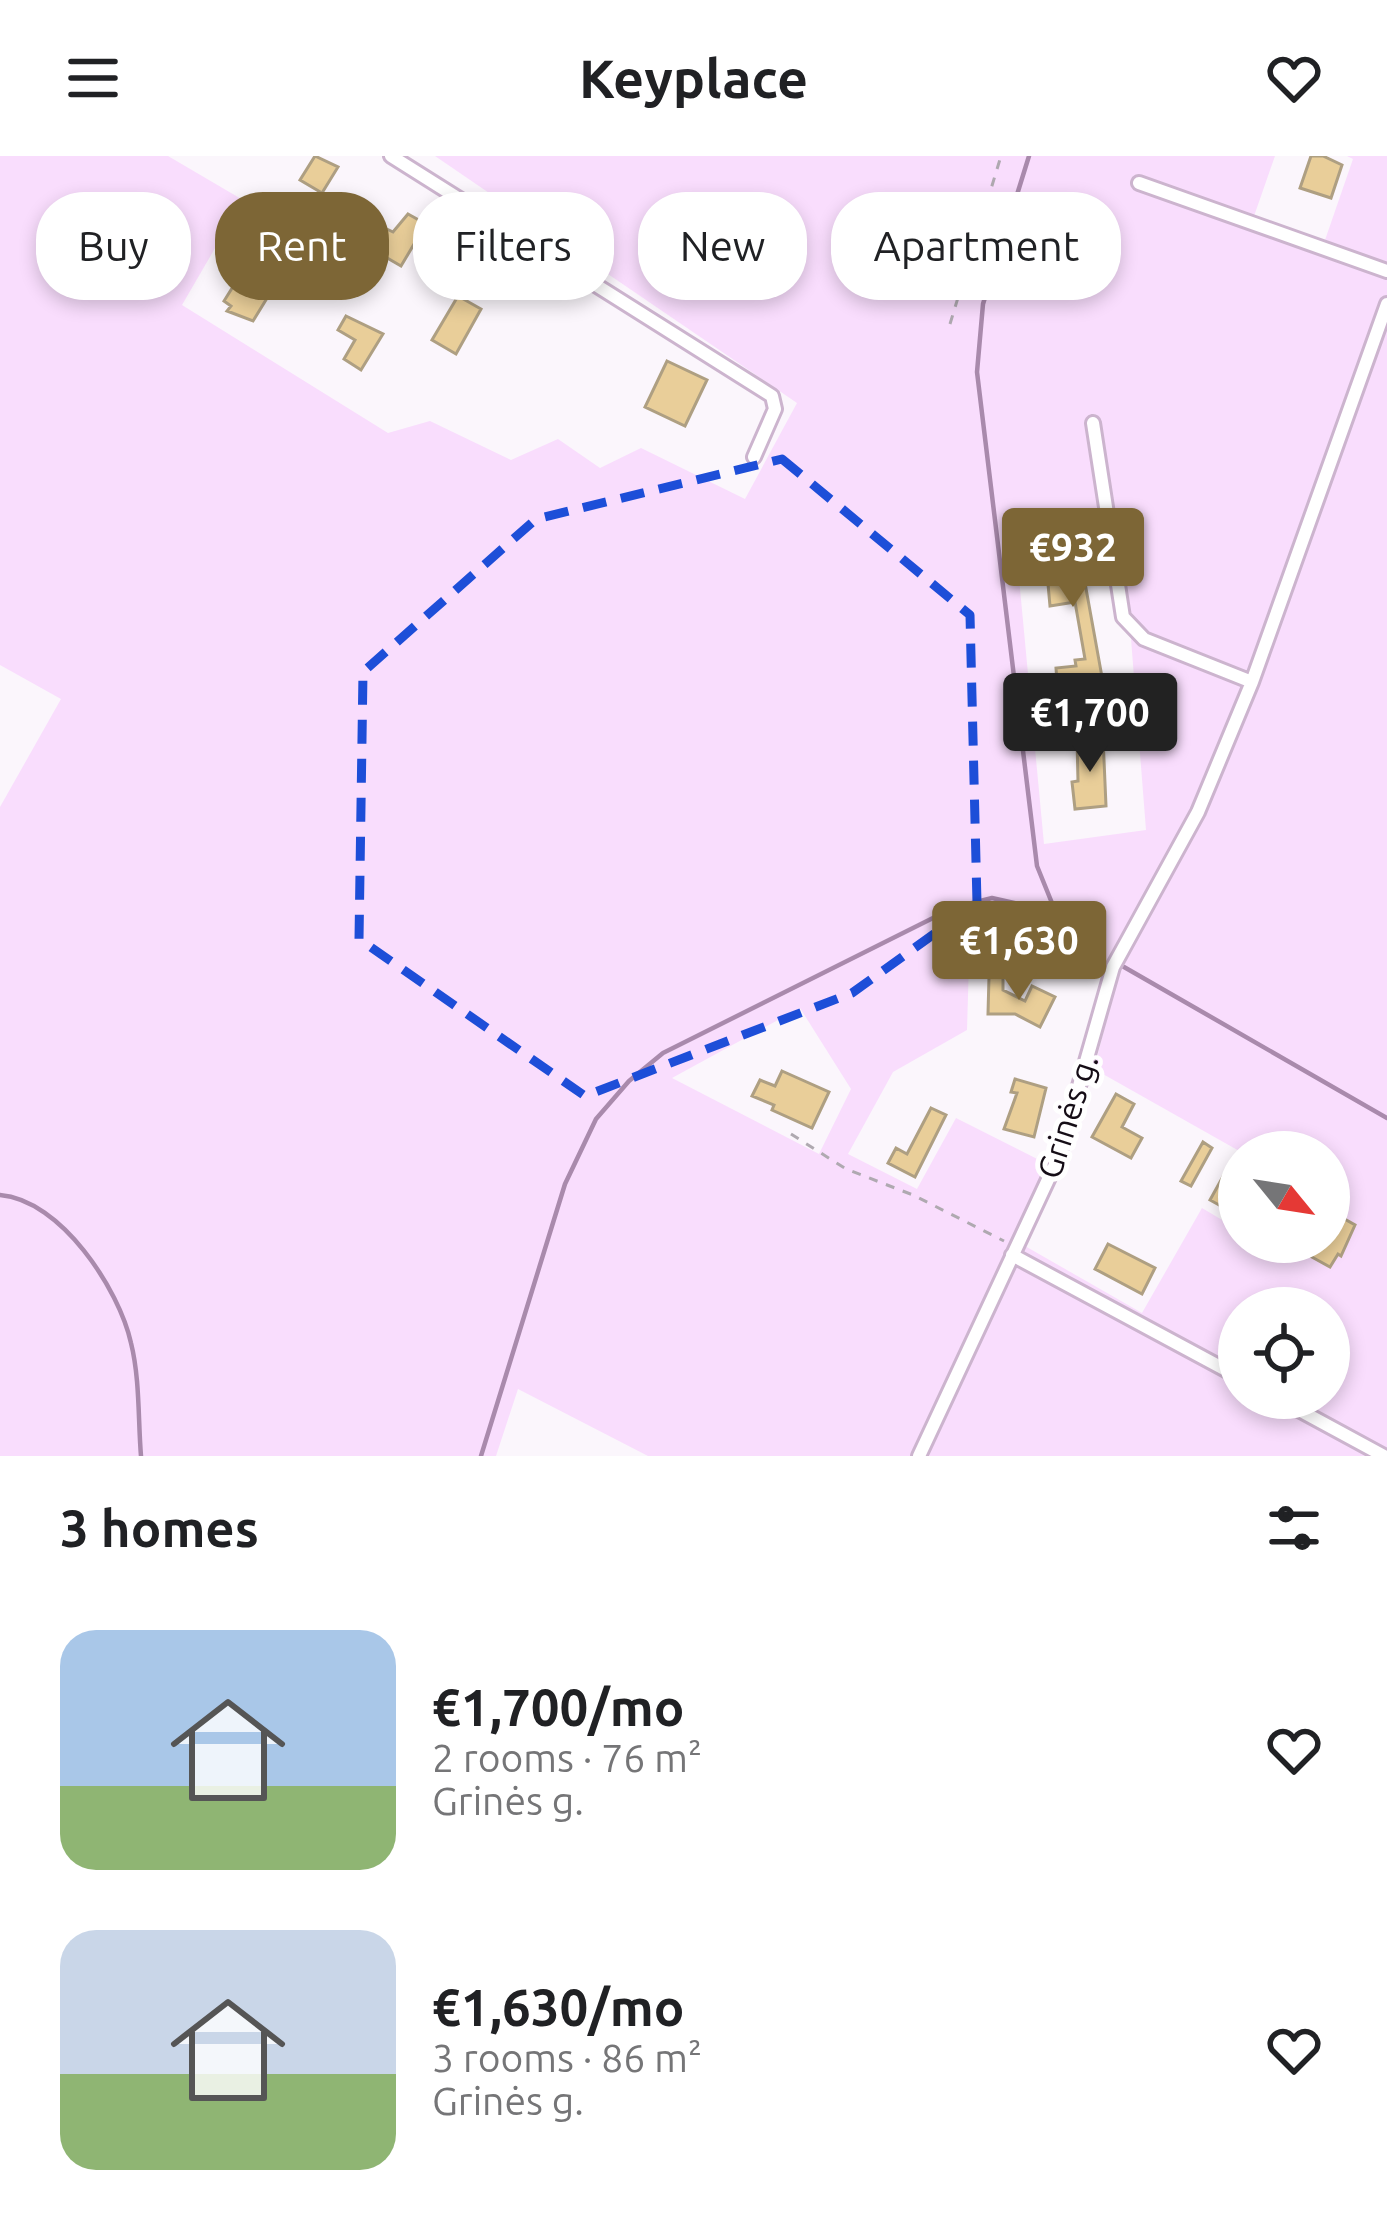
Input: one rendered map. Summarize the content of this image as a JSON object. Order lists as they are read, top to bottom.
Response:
{
  "streets": {
    "street": ["Grinės g."]
  },
  "north": "bottom right",
  "page": {
    "header": "Keyplace",
    "chip": [
      "Buy",
      "Rent",
      "Filters",
      "New",
      "Apartment"
    ],
    "price": ["€932", "€1,700", "€1,630"],
    "heading": "3 homes",
    "list": [
      {
        "name": "€1,700/mo",
        "note": "2 rooms · 76 m² · Grinės g."
      },
      {
        "name": "€1,630/mo",
        "note": "3 rooms · 86 m² · Grinės g."
      }
    ]
  }
}
